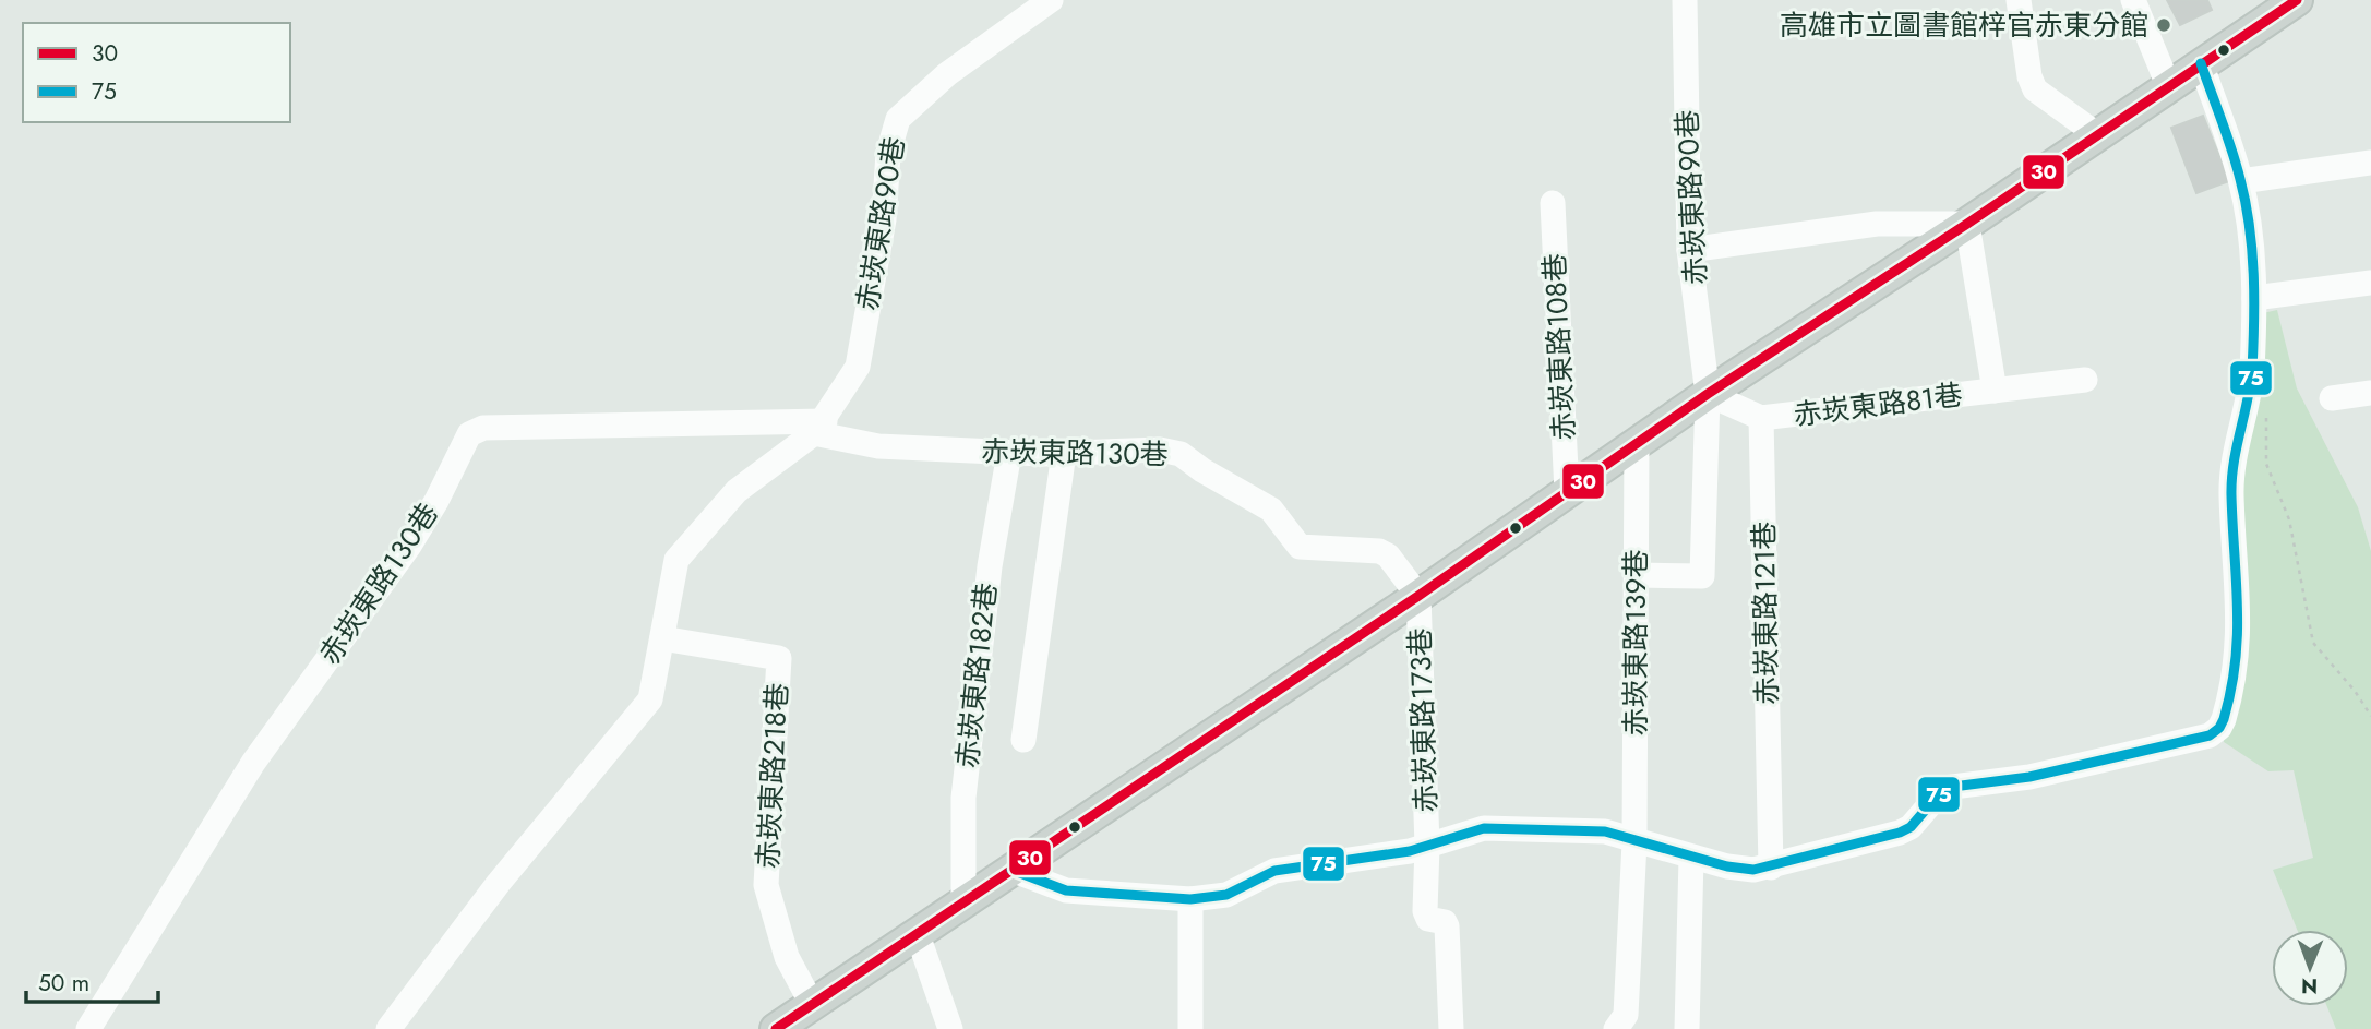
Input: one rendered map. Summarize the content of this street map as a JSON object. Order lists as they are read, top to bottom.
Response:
{
  "streets": {
    "street": [
      "赤崁東路90巷",
      "赤崁東路108巷",
      "赤崁東路81巷",
      "赤崁東路130巷",
      "赤崁東路121巷",
      "赤崁東路139巷",
      "赤崁東路182巷",
      "赤崁東路173巷",
      "赤崁東路218巷"
    ]
  },
  "crossings": [
    ["赤崁東路90巷", "赤崁東路130巷"],
    ["赤崁東路90巷", "赤崁東路139巷"],
    ["赤崁東路81巷", "赤崁東路121巷"],
    ["赤崁東路130巷", "赤崁東路182巷"],
    ["赤崁東路130巷", "赤崁東路173巷"]
  ],
  "places": ["高雄市立圖書館梓官赤東分館"],
  "lines": ["transit line 30", "transit line 75"],
  "legend": ["30", "75"],
  "scale_bar": "50 m",
  "north": "bottom"
}
